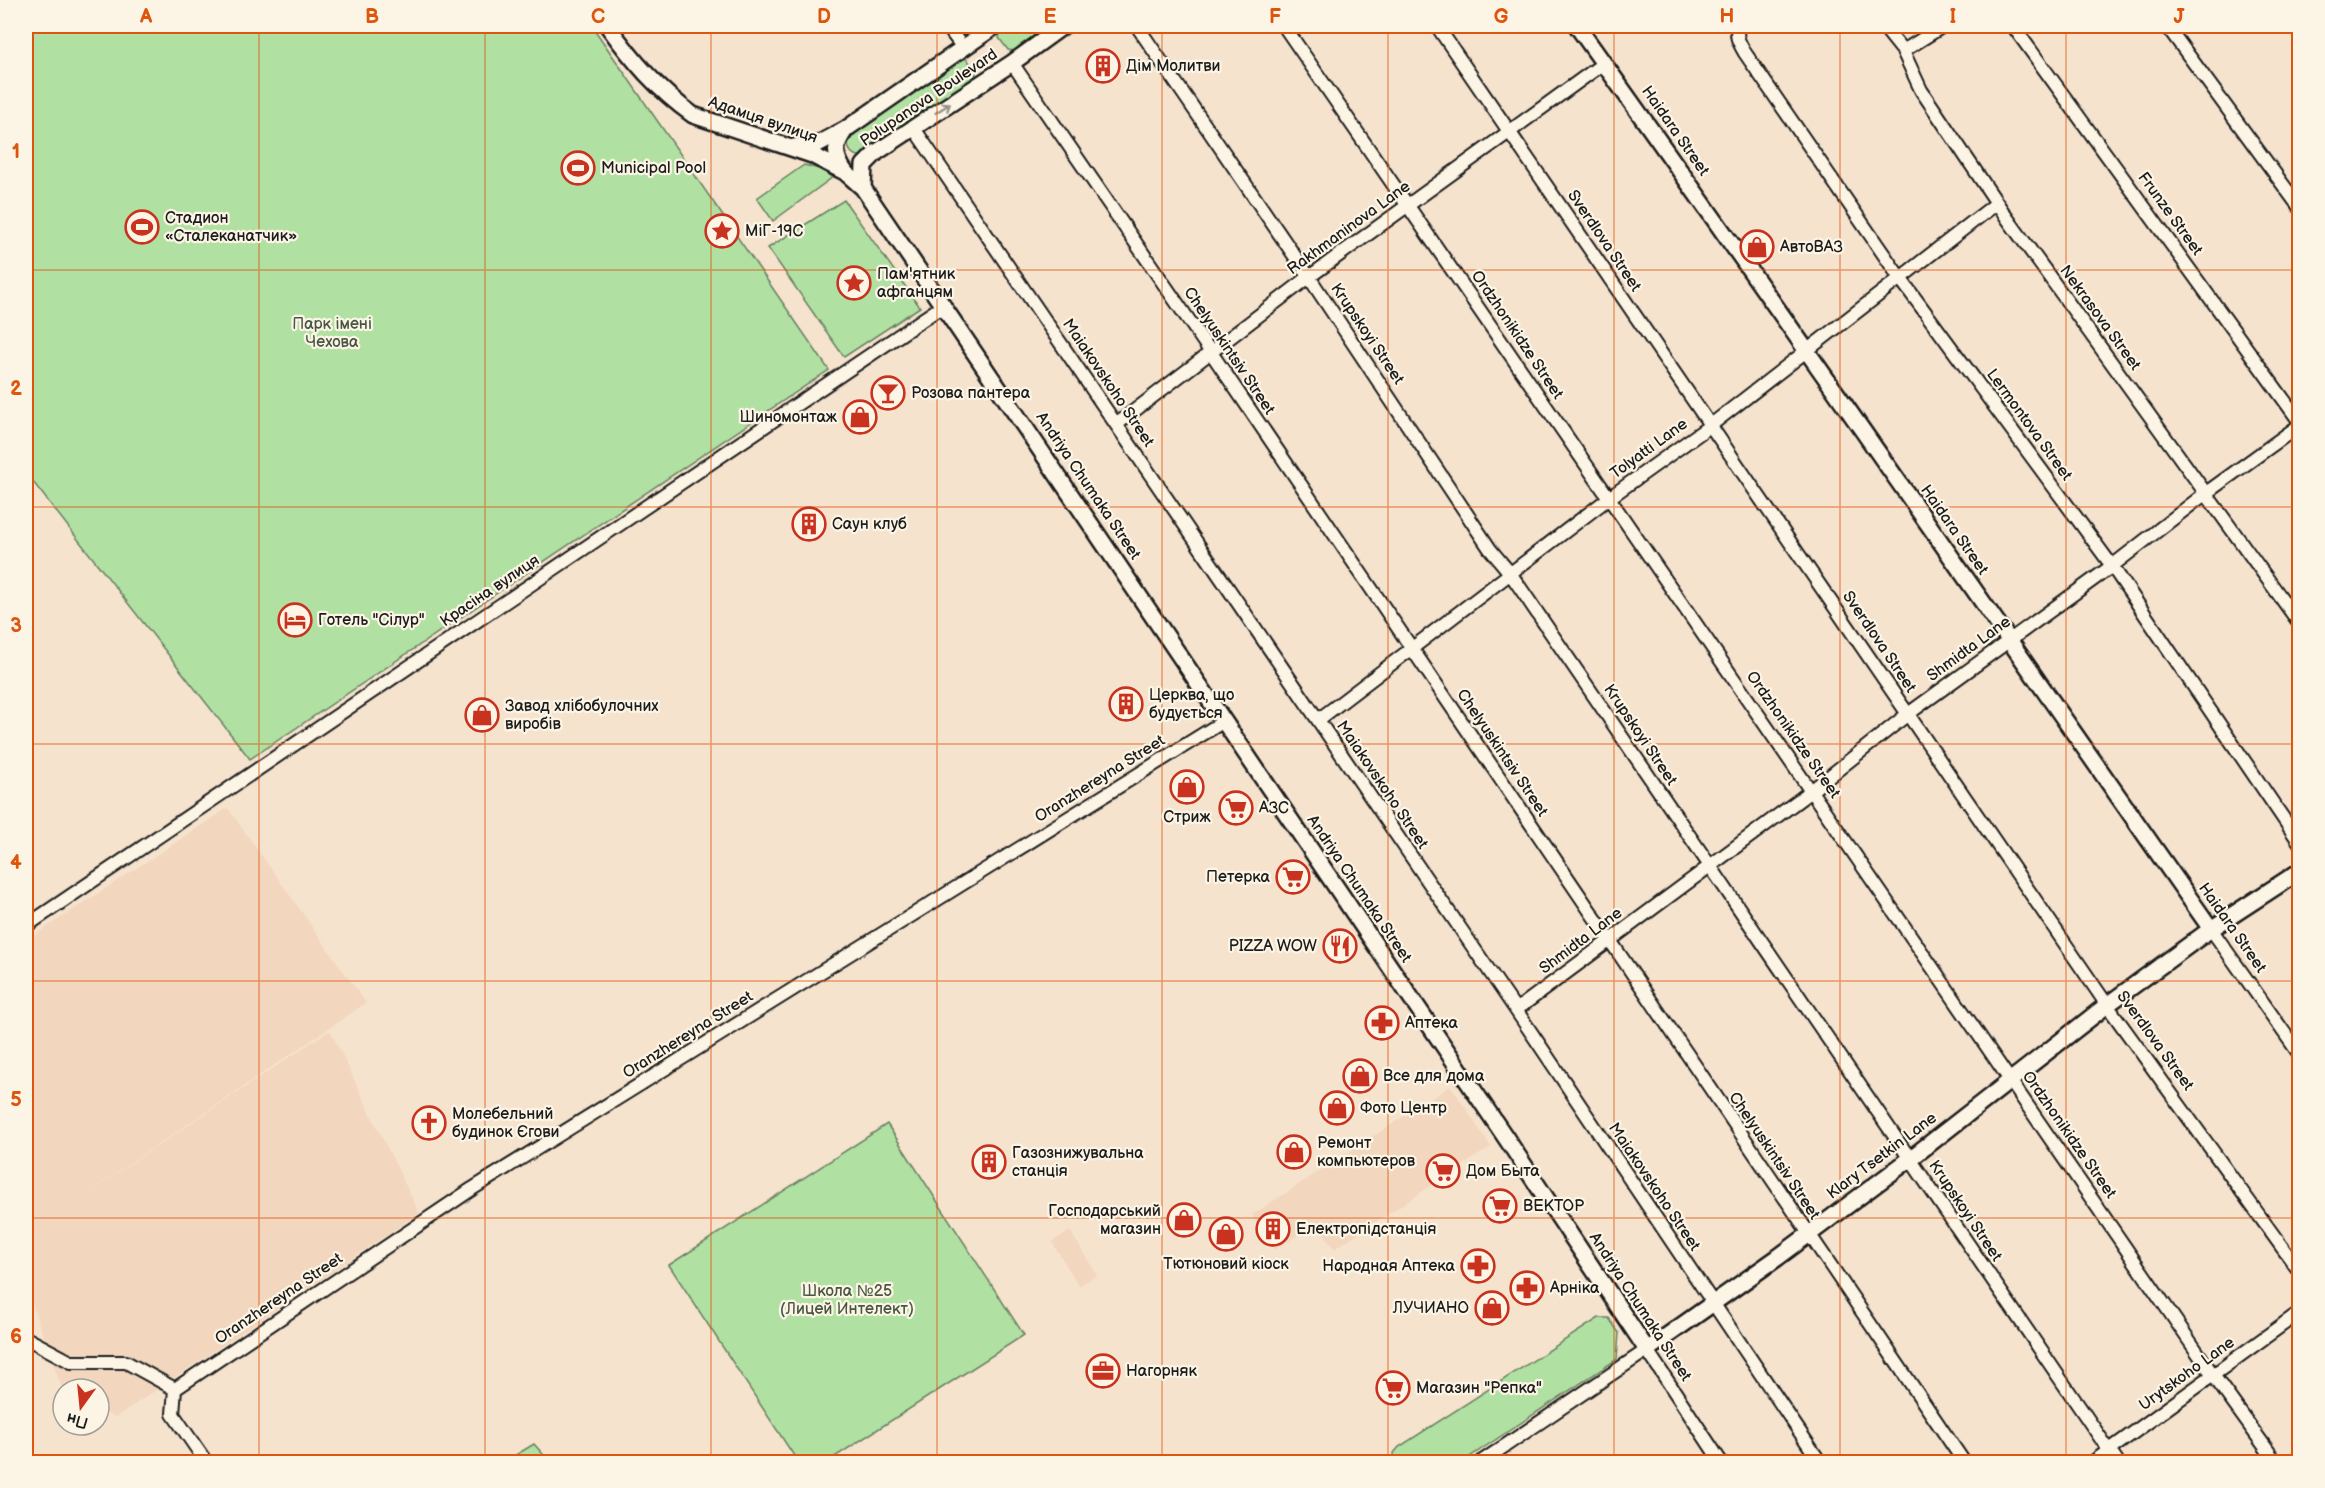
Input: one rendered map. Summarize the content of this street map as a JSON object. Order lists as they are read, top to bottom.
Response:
{
  "streets": {
    "street": [
      "Polupanova Boulevard",
      "Адамця вулиця",
      "Haidara Street",
      "Frunze Street",
      "Rakhmaninova Lane",
      "Sverdlova Street",
      "Nekrasova Street",
      "Krupskoyi Street",
      "Ordzhonikidze Street",
      "Chelyuskintsiv Street",
      "Maiakovskoho Street",
      "Lermontova Street",
      "Tolyatti Lane",
      "Andriya Chumaka Street",
      "Красіна вулиця",
      "Shmidta Lane",
      "Oranzhereyna Street",
      "Klary Tsetkin Lane",
      "Urytskoho Lane"
    ]
  },
  "crossings": [
    ["Polupanova Boulevard", "Адамця вулиця"],
    ["Polupanova Boulevard", "Chelyuskintsiv Street"],
    ["Polupanova Boulevard", "Maiakovskoho Street"],
    ["Polupanova Boulevard", "Andriya Chumaka Street"],
    ["Адамця вулиця", "Andriya Chumaka Street"],
    ["Haidara Street", "Rakhmaninova Lane"],
    ["Haidara Street", "Tolyatti Lane"],
    ["Haidara Street", "Shmidta Lane"],
    ["Haidara Street", "Klary Tsetkin Lane"],
    ["Frunze Street", "Shmidta Lane"],
    ["Rakhmaninova Lane", "Sverdlova Street"],
    ["Rakhmaninova Lane", "Krupskoyi Street"],
    ["Rakhmaninova Lane", "Ordzhonikidze Street"],
    ["Rakhmaninova Lane", "Chelyuskintsiv Street"],
    ["Rakhmaninova Lane", "Maiakovskoho Street"],
    ["Sverdlova Street", "Tolyatti Lane"],
    ["Sverdlova Street", "Shmidta Lane"],
    ["Sverdlova Street", "Klary Tsetkin Lane"],
    ["Nekrasova Street", "Tolyatti Lane"],
    ["Nekrasova Street", "Shmidta Lane"],
    ["Krupskoyi Street", "Tolyatti Lane"],
    ["Krupskoyi Street", "Shmidta Lane"],
    ["Krupskoyi Street", "Klary Tsetkin Lane"],
    ["Krupskoyi Street", "Urytskoho Lane"],
    ["Ordzhonikidze Street", "Tolyatti Lane"],
    ["Ordzhonikidze Street", "Shmidta Lane"],
    ["Ordzhonikidze Street", "Klary Tsetkin Lane"],
    ["Ordzhonikidze Street", "Urytskoho Lane"],
    ["Chelyuskintsiv Street", "Tolyatti Lane"],
    ["Chelyuskintsiv Street", "Shmidta Lane"],
    ["Chelyuskintsiv Street", "Klary Tsetkin Lane"],
    ["Maiakovskoho Street", "Tolyatti Lane"],
    ["Maiakovskoho Street", "Shmidta Lane"],
    ["Maiakovskoho Street", "Klary Tsetkin Lane"],
    ["Lermontova Street", "Tolyatti Lane"],
    ["Lermontova Street", "Shmidta Lane"],
    ["Andriya Chumaka Street", "Красіна вулиця"],
    ["Andriya Chumaka Street", "Oranzhereyna Street"],
    ["Andriya Chumaka Street", "Klary Tsetkin Lane"]
  ],
  "parks": ["Парк імені Чехова", "Школа №25 (Лицей Интелект)"],
  "places": {
    "building": [
      "Дім Молитви",
      "Саун клуб",
      "Церква, що будується",
      "Газознижувальна станція",
      "Електропідстанція"
    ],
    "sports": ["Municipal Pool", "Стадион «Сталеканатчик»"],
    "place": ["МіГ-19С", "Пам'ятник афганцям"],
    "shop": [
      "АвтоВАЗ",
      "Шиномонтаж",
      "Завод хлібобулочних виробів",
      "Стриж",
      "Все для дома",
      "Фото Центр",
      "Ремонт компьютеров",
      "Господарський магазин",
      "Тютюновий кіоск",
      "ЛУЧИАНО"
    ],
    "bar": ["Розова пантера"],
    "hotel": ["Готель \"Сілур\""],
    "supermarket": [
      "АЗС",
      "Петерка",
      "Дом Быта",
      "ВЕКТОР",
      "Магазин \"Репка\""
    ],
    "restaurant": ["PIZZA WOW"],
    "pharmacy": ["Аптека", "Народная Аптека", "Арніка"],
    "church": ["Молебельний будинок Єгови"],
    "office": ["Нагорняк"]
  },
  "north": "bottom",
  "grid": {
    "columns": [
      "A",
      "B",
      "C",
      "D",
      "E",
      "F",
      "G",
      "H",
      "I",
      "J"
    ],
    "rows": [
      "1",
      "2",
      "3",
      "4",
      "5",
      "6"
    ]
  }
}
